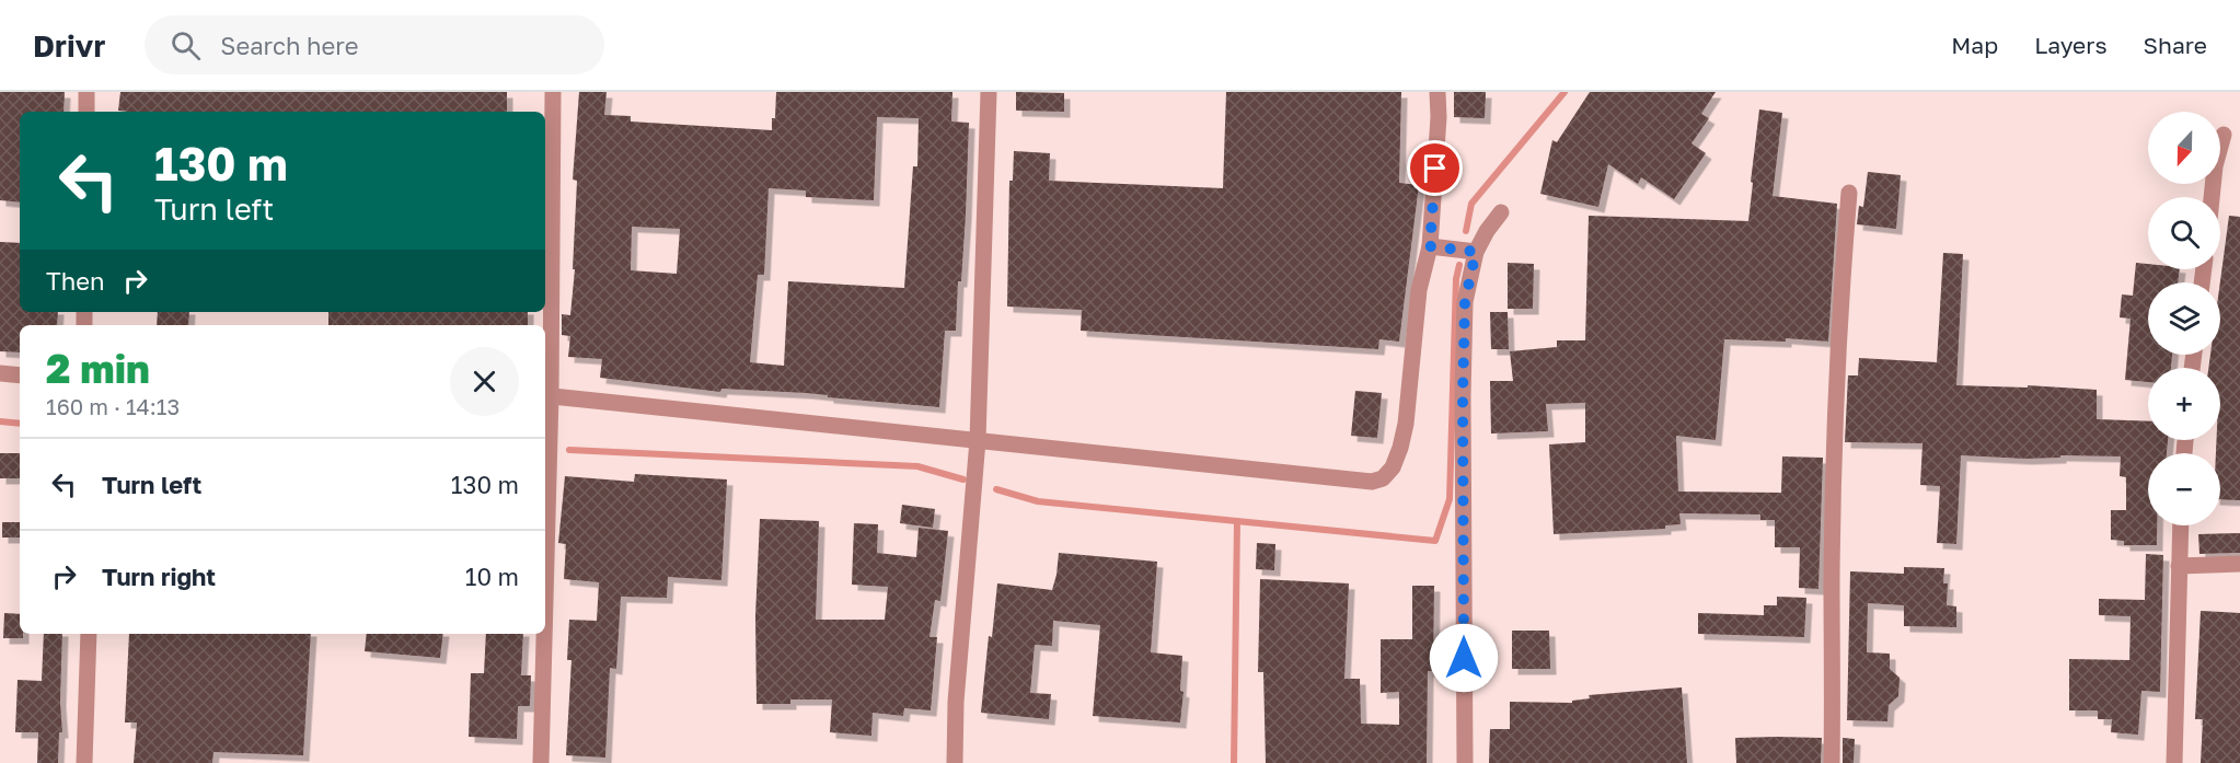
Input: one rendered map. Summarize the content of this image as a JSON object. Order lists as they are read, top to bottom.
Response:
{
  "north": "bottom",
  "page": {
    "header": "Drivr",
    "search": "Search here",
    "nav": ["Map", "Layers", "Share"],
    "map_buttons": ["+", "−"],
    "turn": ["130 m", "Turn left"],
    "then": "Then",
    "heading": ["2 min", "160 m · 14:13"],
    "list": [
      {
        "name": "Turn left",
        "value": "130 m"
      },
      {
        "name": "Turn right",
        "value": "10 m"
      }
    ]
  }
}
